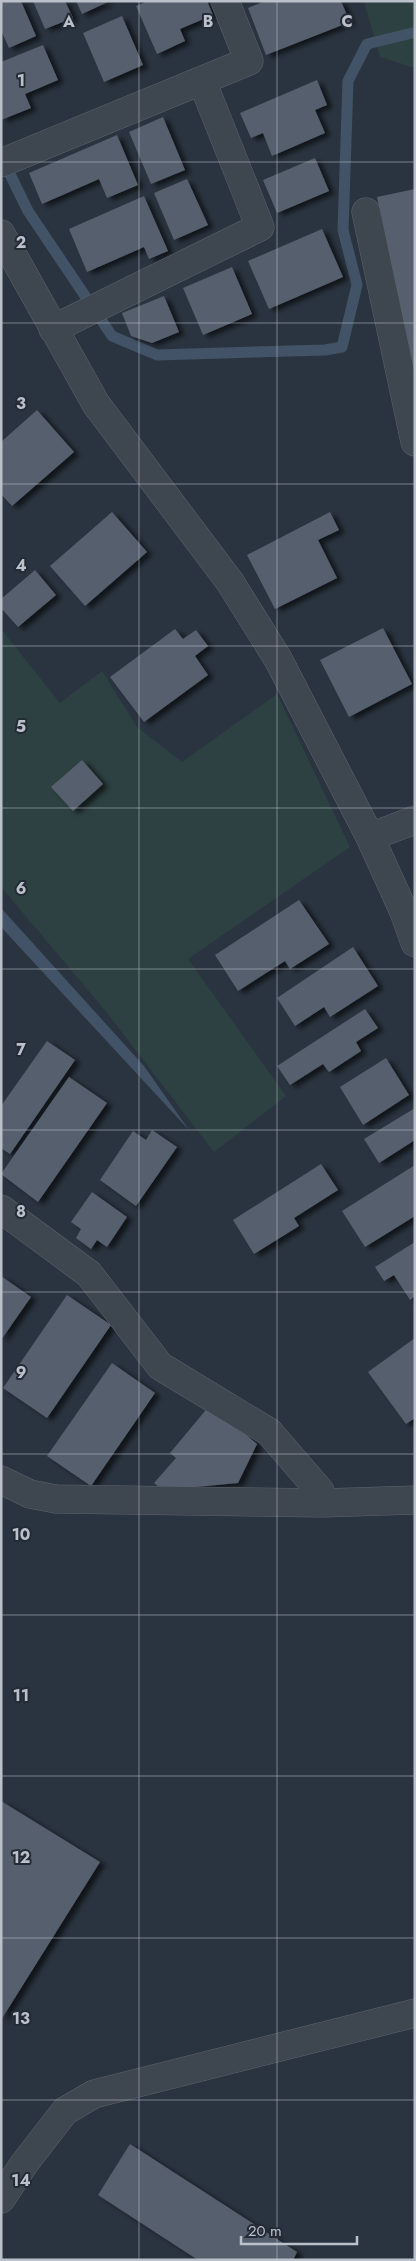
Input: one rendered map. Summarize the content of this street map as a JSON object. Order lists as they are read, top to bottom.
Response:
{
  "scale_bar": "20 m",
  "grid": {
    "columns": ["A", "B", "C"],
    "rows": [
      "1",
      "2",
      "3",
      "4",
      "5",
      "6",
      "7",
      "8",
      "9",
      "10",
      "11",
      "12",
      "13",
      "14"
    ]
  }
}
